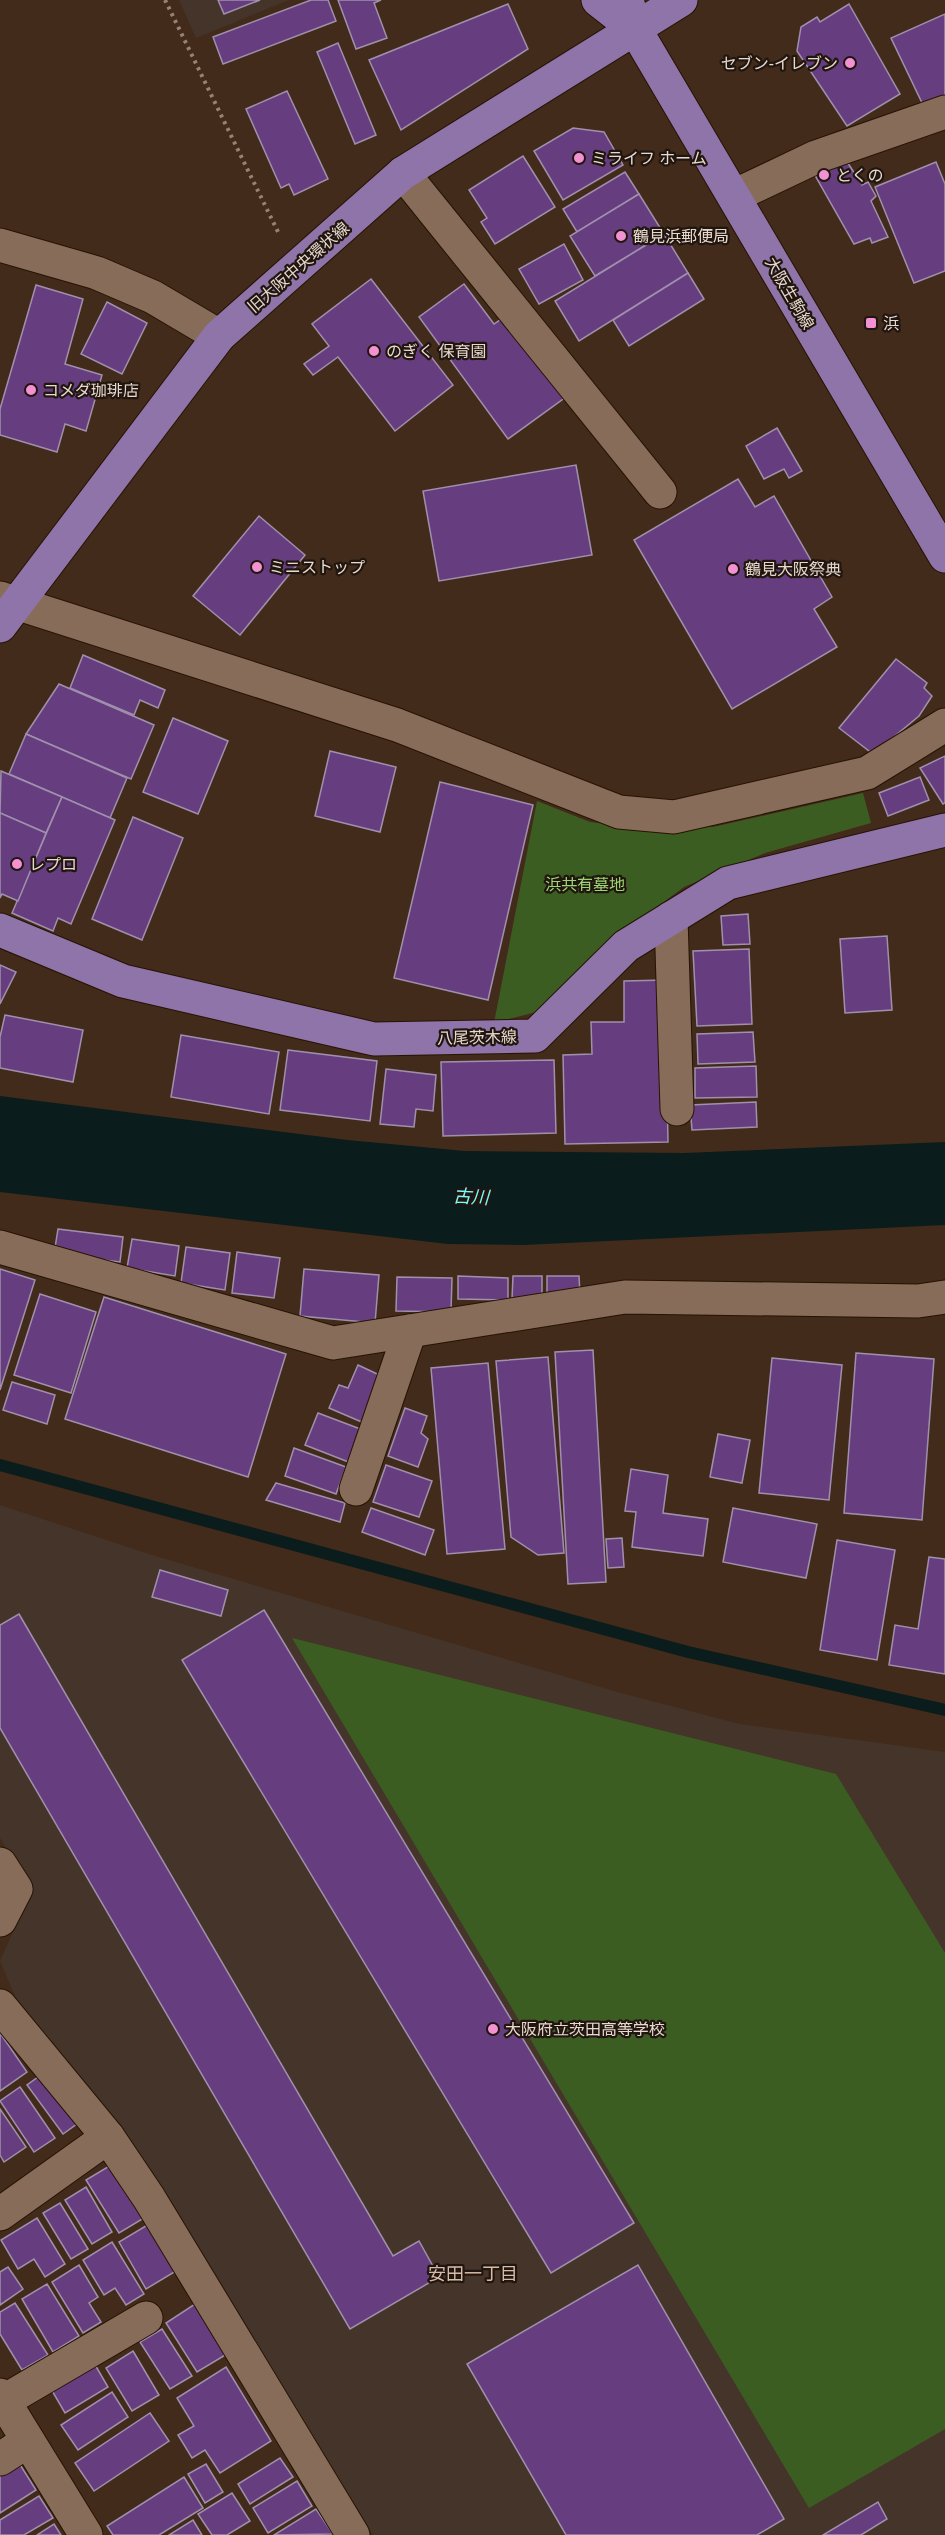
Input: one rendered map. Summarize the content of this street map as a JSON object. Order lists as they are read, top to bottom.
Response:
{
  "streets": {
    "main road": ["旧大阪中央環状線", "大阪生駒線", "八尾茨木線"]
  },
  "crossings": [
    ["旧大阪中央環状線", "大阪生駒線"]
  ],
  "districts": ["安田一丁目"],
  "water": ["古川"],
  "parks": ["浜共有墓地"],
  "places": {
    "other": [
      "セブン-イレブン",
      "ミライフ ホーム",
      "とくの",
      "鶴見浜郵便局",
      "のぎく 保育園",
      "コメダ珈琲店",
      "ミニストップ",
      "鶴見大阪祭典",
      "レプロ",
      "大阪府立茨田高等学校"
    ],
    "transit": ["浜"]
  }
}
